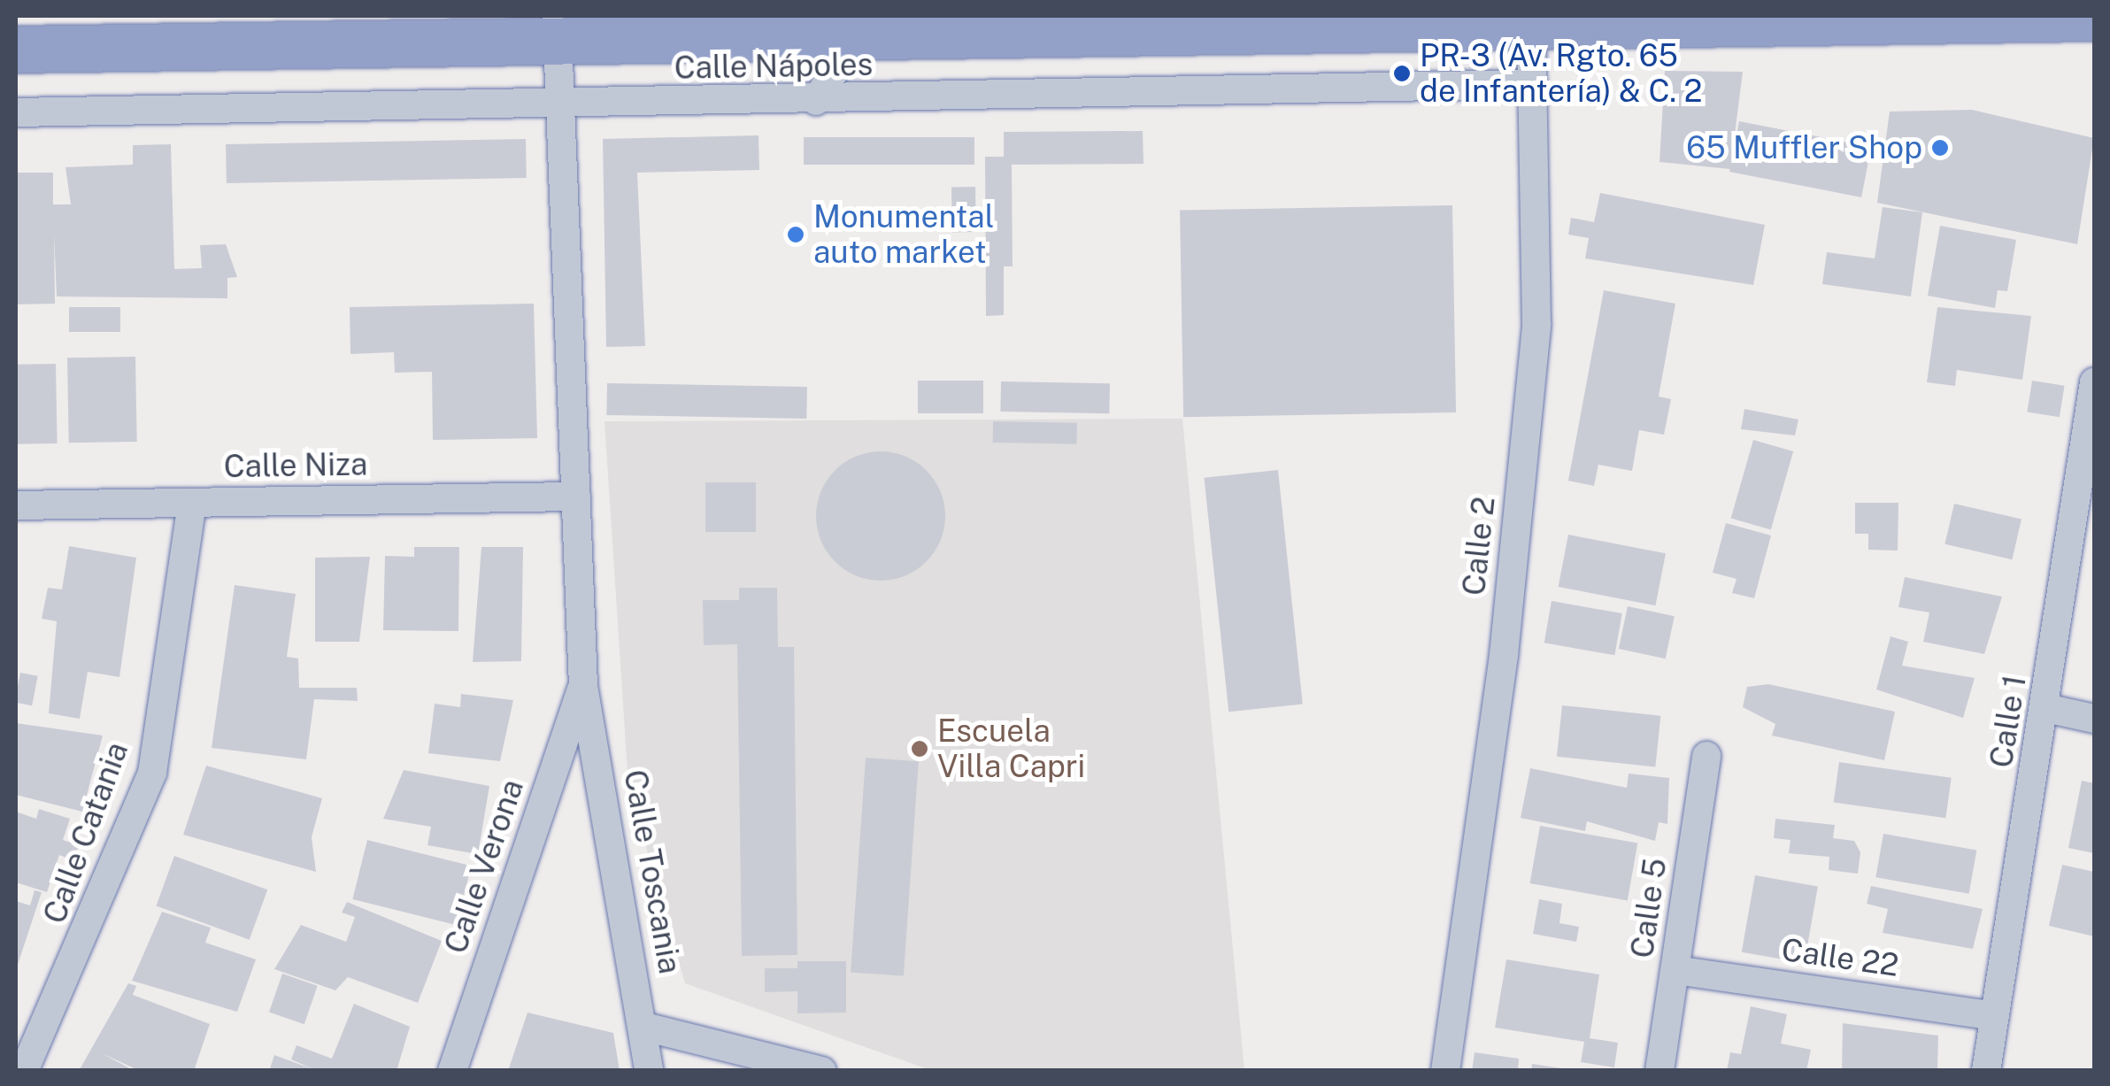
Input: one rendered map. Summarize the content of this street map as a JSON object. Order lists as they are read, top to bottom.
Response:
{
  "streets": {
    "street": [
      "Calle Nápoles",
      "Calle Niza",
      "Calle 2",
      "Calle 1",
      "Calle Catania",
      "Calle Verona",
      "Calle Toscania",
      "Calle 5",
      "Calle 22"
    ]
  },
  "crossings": [
    ["Calle Nápoles", "Calle 2"],
    ["Calle Niza", "Calle Catania"],
    ["Calle 1", "Calle 22"],
    ["Calle Verona", "Calle Toscania"],
    ["Calle 5", "Calle 22"]
  ],
  "places": [
    "PR-3 (Av. Rgto. 65 de Infantería) & C. 2",
    "65 Muffler Shop",
    "Monumental auto market",
    "Escuela Villa Capri"
  ]
}
